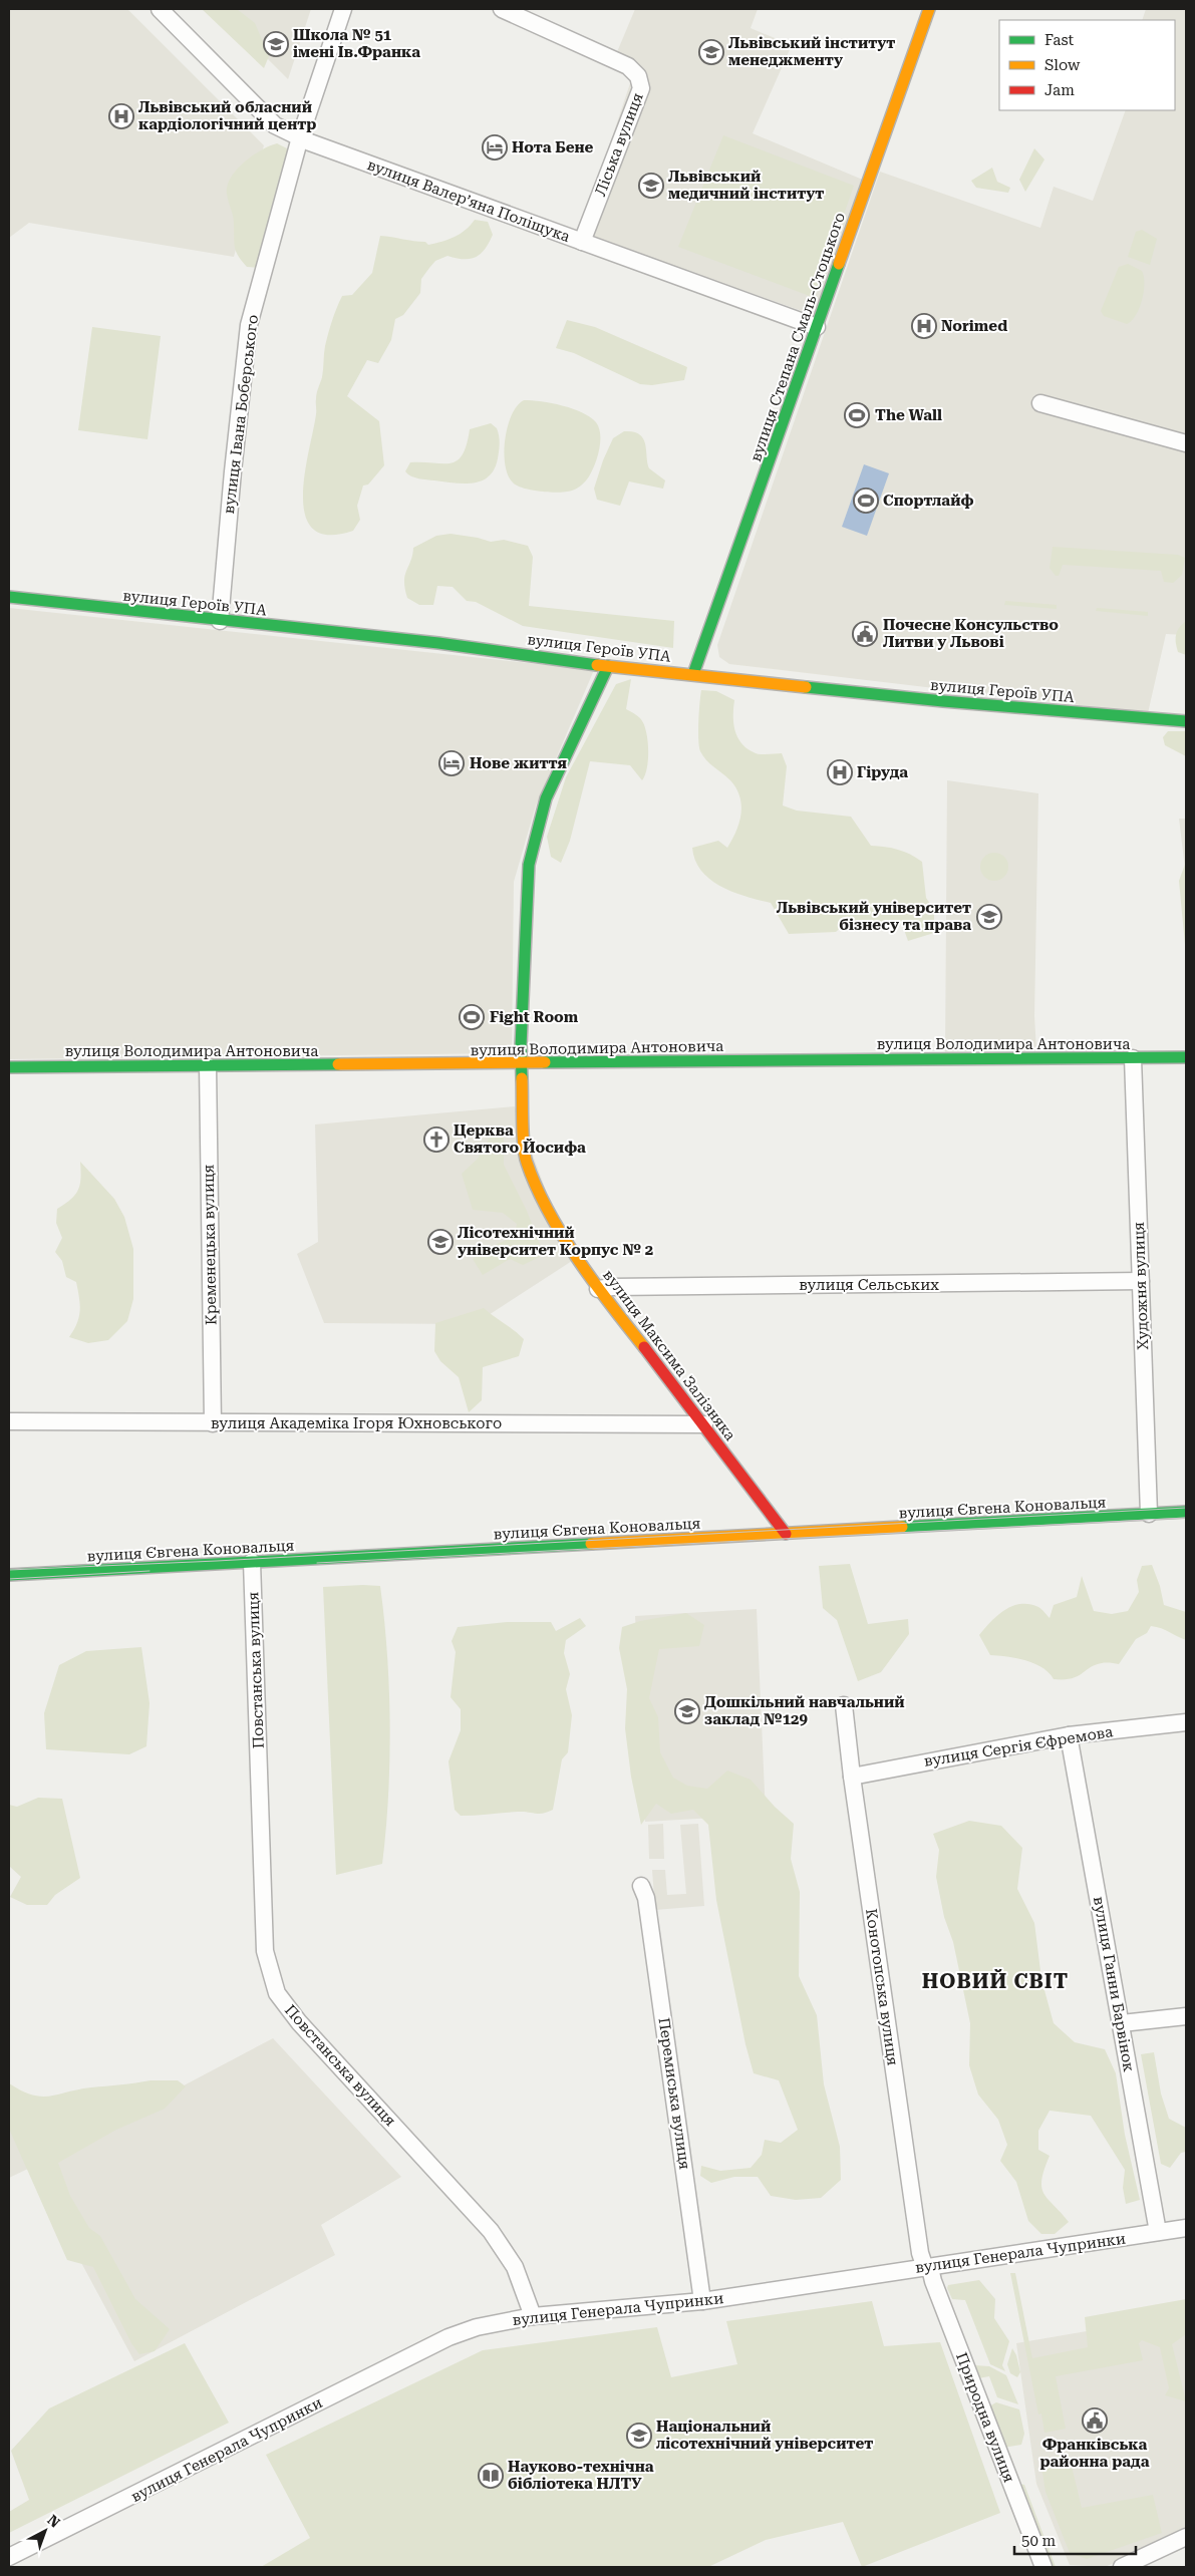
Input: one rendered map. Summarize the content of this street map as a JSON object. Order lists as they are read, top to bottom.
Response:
{
  "streets": {
    "street": [
      "Ліська вулиця",
      "вулиця Валерʼяна Поліщука",
      "вулиця Степана Смаль-Стоцького",
      "вулиця Івана Боберського",
      "вулиця Героїв УПА",
      "вулиця Володимира Антоновича",
      "Кременецька вулиця",
      "вулиця Сельських",
      "Художня вулиця",
      "вулиця Максима Залізняка",
      "вулиця Академіка Ігоря Юхновського",
      "вулиця Євгена Коновальця",
      "Повстанська вулиця",
      "вулиця Сергія Єфремова",
      "вулиця Ганни Барвінок",
      "Конотопська вулиця",
      "Перемиська вулиця",
      "вулиця Генерала Чупринки",
      "Природна вулиця"
    ]
  },
  "crossings": [
    ["Ліська вулиця", "вулиця Валерʼяна Поліщука"],
    ["вулиця Валерʼяна Поліщука", "вулиця Степана Смаль-Стоцького"],
    ["вулиця Валерʼяна Поліщука", "вулиця Івана Боберського"],
    ["вулиця Степана Смаль-Стоцького", "вулиця Героїв УПА"],
    ["вулиця Івана Боберського", "вулиця Героїв УПА"],
    ["вулиця Героїв УПА", "вулиця Максима Залізняка"],
    ["вулиця Володимира Антоновича", "Кременецька вулиця"],
    ["вулиця Володимира Антоновича", "Художня вулиця"],
    ["вулиця Володимира Антоновича", "вулиця Максима Залізняка"],
    ["Кременецька вулиця", "вулиця Академіка Ігоря Юхновського"],
    ["вулиця Сельських", "Художня вулиця"],
    ["вулиця Сельських", "вулиця Максима Залізняка"],
    ["Художня вулиця", "вулиця Євгена Коновальця"],
    ["вулиця Максима Залізняка", "вулиця Академіка Ігоря Юхновського"],
    ["вулиця Максима Залізняка", "вулиця Євгена Коновальця"],
    ["вулиця Євгена Коновальця", "Повстанська вулиця"],
    ["Повстанська вулиця", "вулиця Генерала Чупринки"],
    ["вулиця Сергія Єфремова", "вулиця Ганни Барвінок"],
    ["вулиця Сергія Єфремова", "Конотопська вулиця"],
    ["вулиця Ганни Барвінок", "вулиця Генерала Чупринки"],
    ["Конотопська вулиця", "вулиця Генерала Чупринки"],
    ["Конотопська вулиця", "Природна вулиця"],
    ["Перемиська вулиця", "вулиця Генерала Чупринки"],
    ["вулиця Генерала Чупринки", "Природна вулиця"]
  ],
  "districts": ["НОВИЙ СВІТ"],
  "places": {
    "school or university": [
      "Школа № 51 імені Ів.Франка",
      "Львівський інститут менеджменту",
      "Львівський медичний інститут",
      "Львівський університет бізнесу та права",
      "Лісотехнічний університет Корпус № 2",
      "Дошкільний навчальний заклад №129",
      "Національний лісотехнічний університет"
    ],
    "hospital": ["Львівський обласний кардіологічний центр", "Norimed", "Гіруда"],
    "hotel": ["Нота Бене", "Нове життя"],
    "sports": ["The Wall", "Спортлайф", "Fight Room"],
    "public building": ["Почесне Консульство Литви у Львові", "Франківська районна рада"],
    "church": ["Церква Святого Йосифа"],
    "library": ["Науково-технічна бібліотека НЛТУ"]
  },
  "legend": ["Fast", "Slow", "Jam"],
  "scale_bar": "50 m",
  "north": "top right"
}
